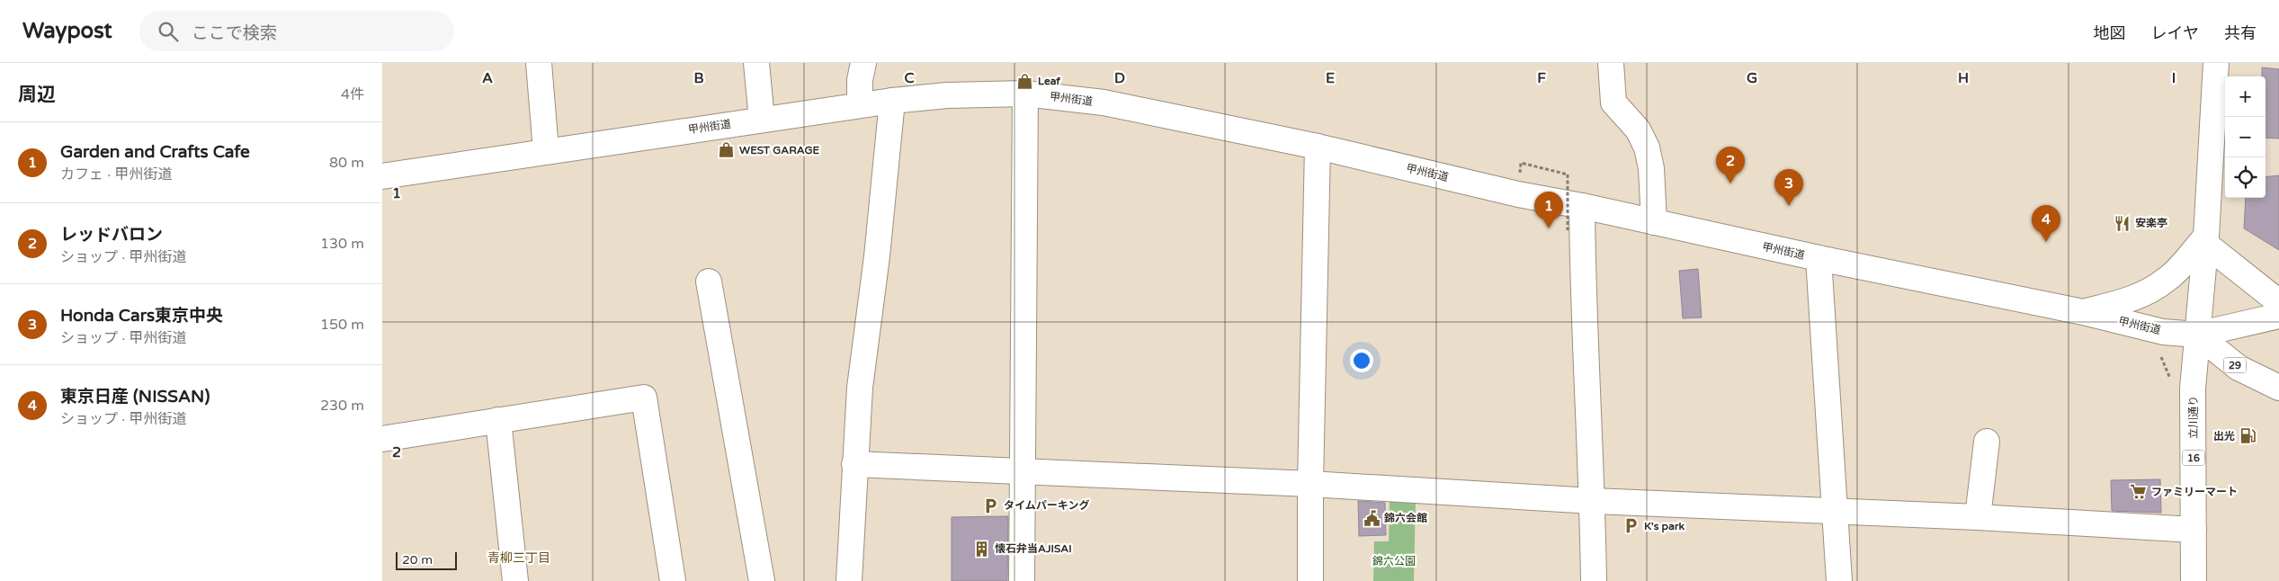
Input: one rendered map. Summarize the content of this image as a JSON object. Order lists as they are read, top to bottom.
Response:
{
  "streets": {
    "street": [
      "甲州街道",
      "29",
      "立川通り",
      "16"
    ]
  },
  "crossings": [
    ["甲州街道", "29"],
    ["甲州街道", "立川通り"],
    ["29", "立川通り"]
  ],
  "districts": ["青柳三丁目"],
  "parks": ["錦六公園"],
  "places": {
    "shop": ["Leaf", "WEST GARAGE"],
    "restaurant": ["安楽亭"],
    "fuel station": ["出光"],
    "supermarket": ["ファミリーマート"],
    "parking": ["タイムパーキング", "K's park"],
    "public building": ["錦六会館"],
    "building": ["懐石弁当AJISAI"]
  },
  "scale_bar": "20 m",
  "page": {
    "header": "Waypost",
    "search": "ここで検索",
    "nav": ["地図", "レイヤ", "共有"],
    "heading": ["周辺", "4件"],
    "map_buttons": ["+", "−"],
    "list": [
      {
        "mark": "1",
        "name": "Garden and Crafts Cafe",
        "note": "カフェ · 甲州街道",
        "value": "80 m"
      },
      {
        "mark": "2",
        "name": "レッドバロン",
        "note": "ショップ · 甲州街道",
        "value": "130 m"
      },
      {
        "mark": "3",
        "name": "Honda Cars東京中央",
        "note": "ショップ · 甲州街道",
        "value": "150 m"
      },
      {
        "mark": "4",
        "name": "東京日産 (NISSAN)",
        "note": "ショップ · 甲州街道",
        "value": "230 m"
      }
    ],
    "pins": [
      "2",
      "3",
      "1",
      "4"
    ],
    "scale": "20 m"
  },
  "grid": {
    "columns": [
      "A",
      "B",
      "C",
      "D",
      "E",
      "F",
      "G",
      "H",
      "I"
    ],
    "rows": ["1", "2"]
  }
}
